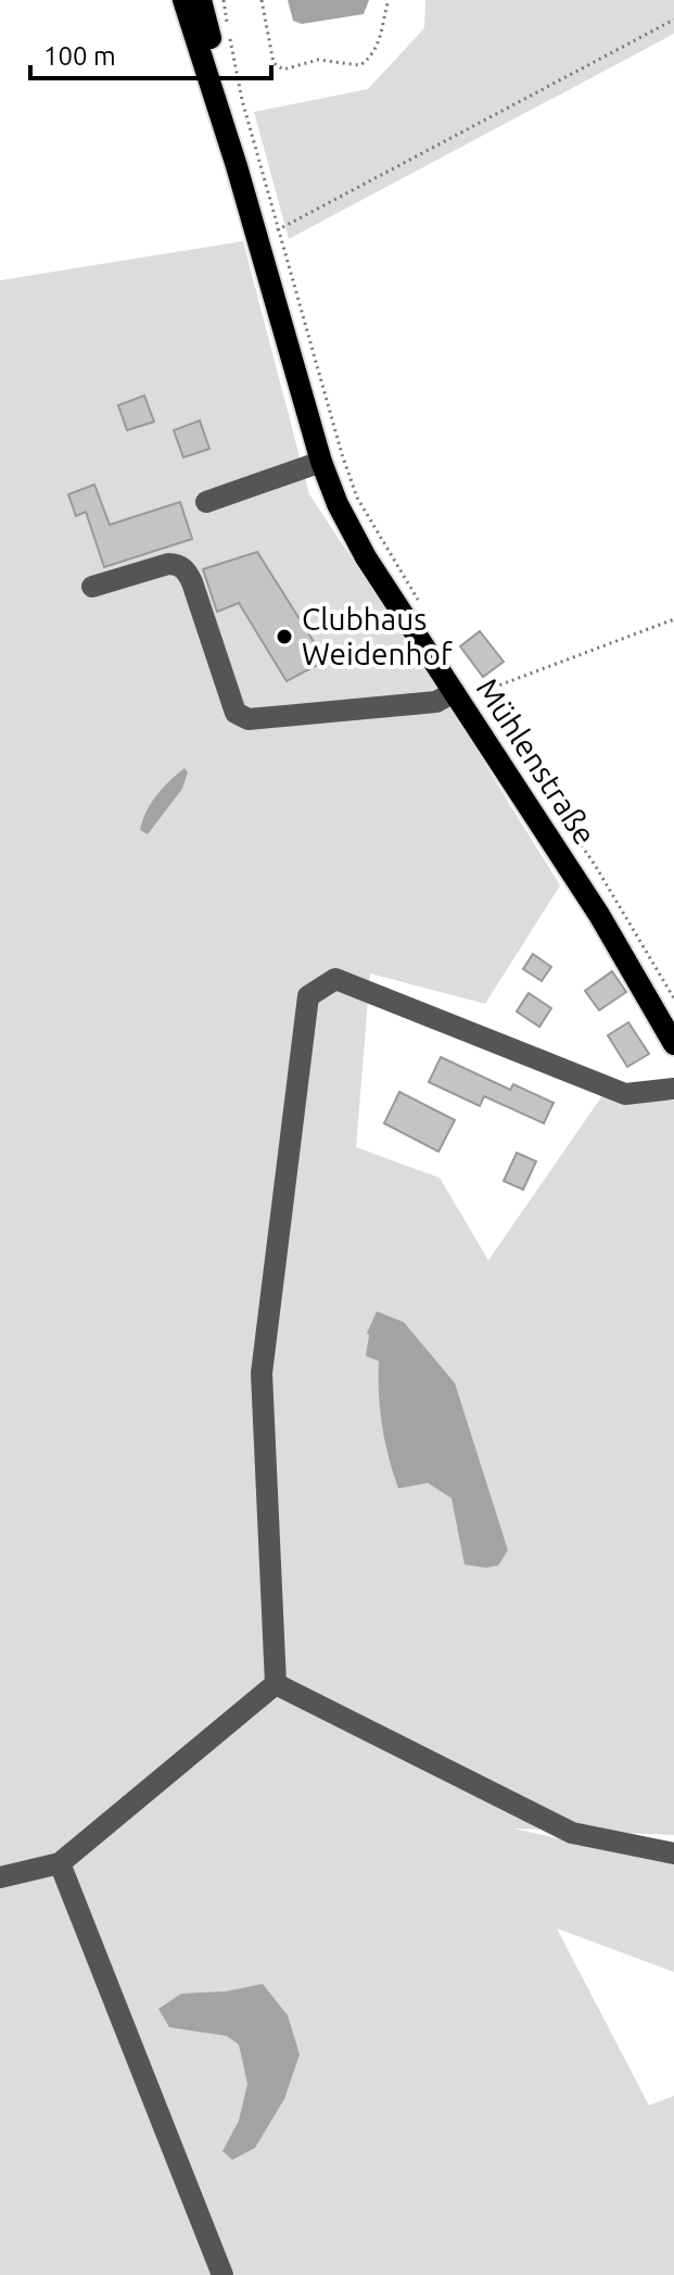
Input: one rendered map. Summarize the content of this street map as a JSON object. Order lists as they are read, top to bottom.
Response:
{
  "streets": {
    "main road": ["Mühlenstraße"]
  },
  "places": ["Clubhaus Weidenhof"],
  "scale_bar": "100 m"
}
